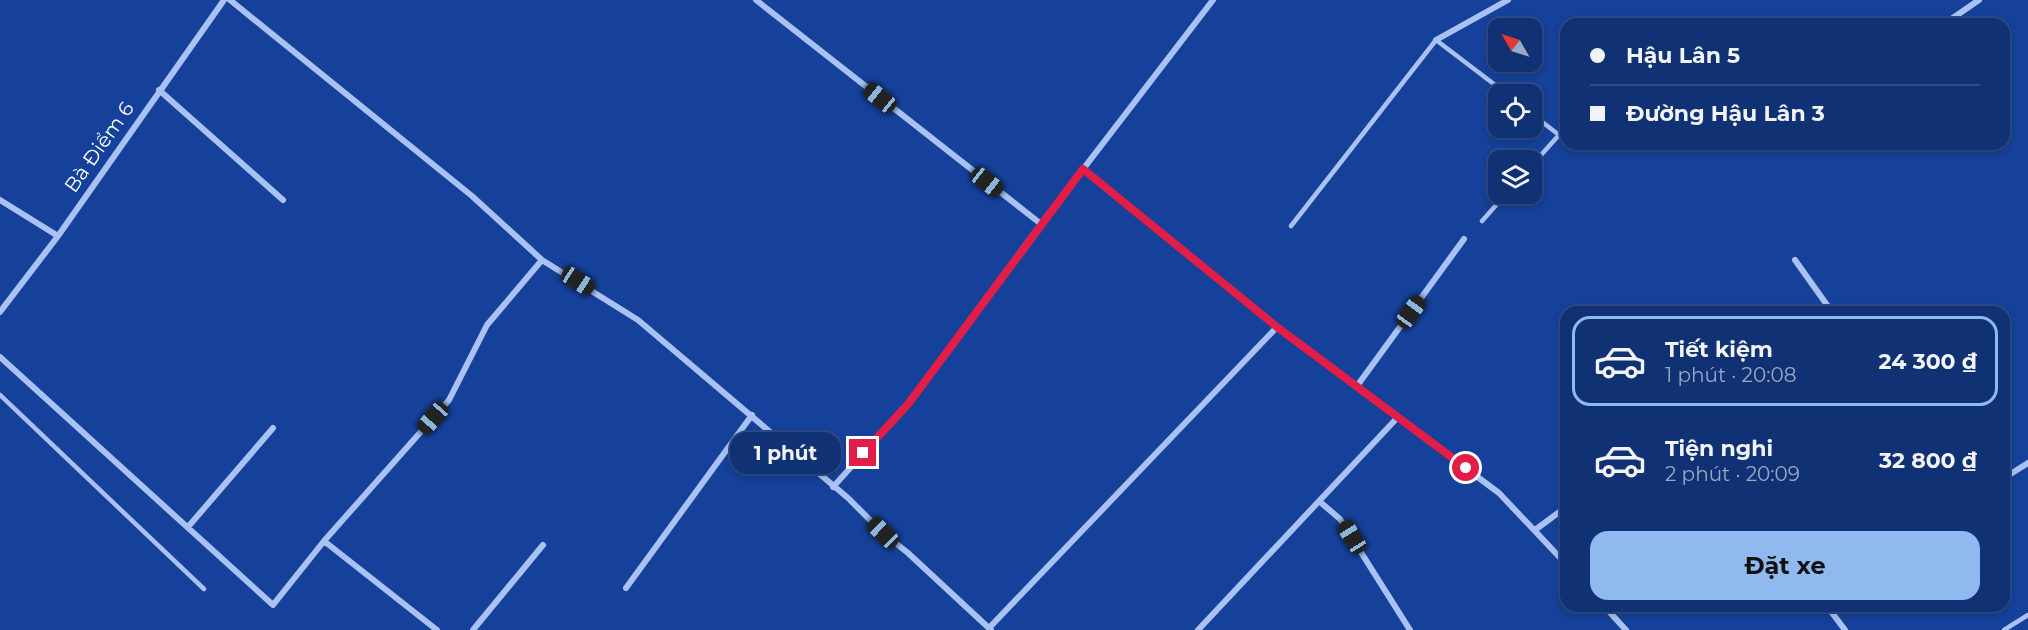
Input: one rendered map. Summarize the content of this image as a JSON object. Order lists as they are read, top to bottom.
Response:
{
  "streets": {
    "street": ["Bà Điểm 6"]
  },
  "north": "top left",
  "page": {
    "banner": ["Hậu Lân 5", "Đường Hậu Lân 3"],
    "list": [
      {
        "name": "Tiết kiệm",
        "note": "1 phút · 20:08",
        "value": "24 300 ₫"
      },
      {
        "name": "Tiện nghi",
        "note": "2 phút · 20:09",
        "value": "32 800 ₫"
      }
    ],
    "bubble": "1 phút",
    "buttons": "Đặt xe"
  }
}
